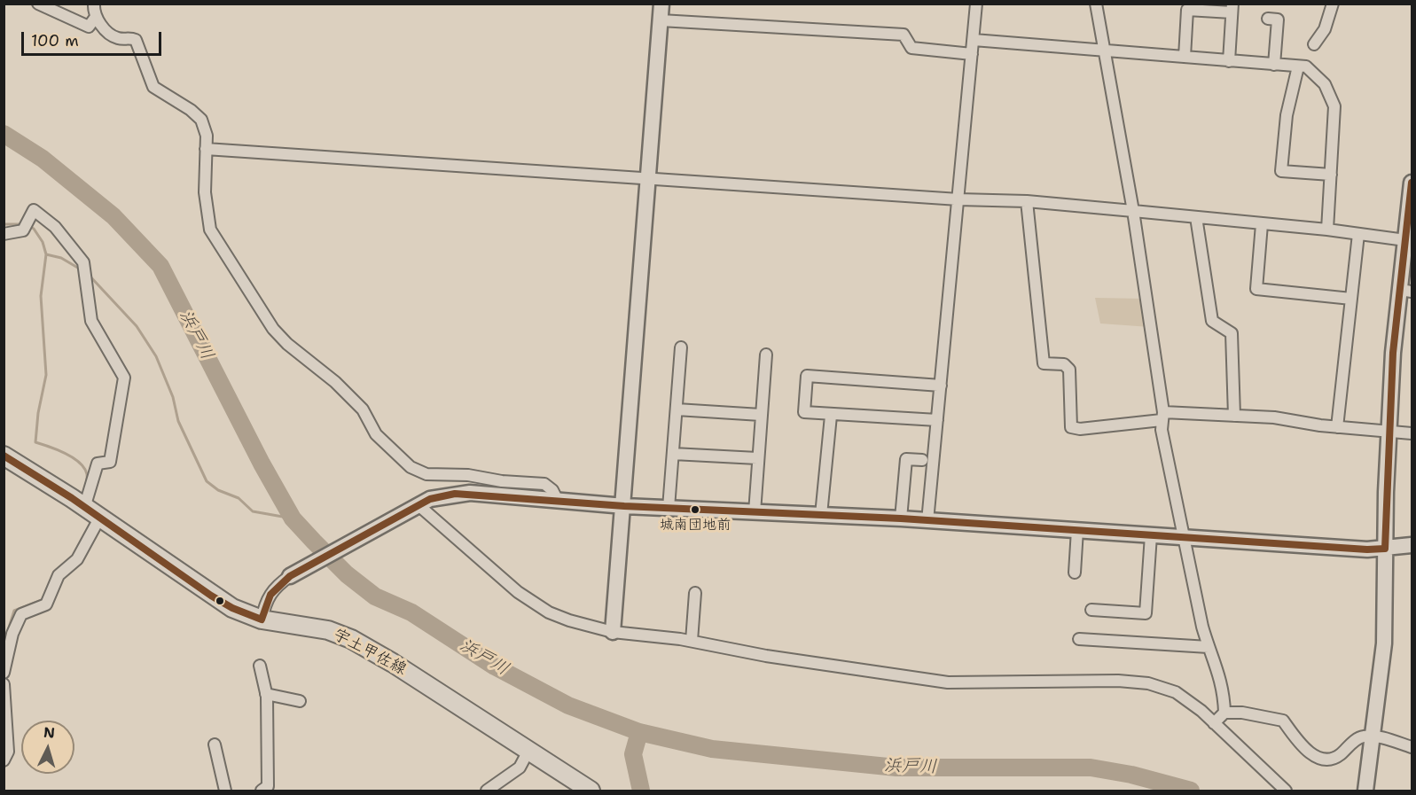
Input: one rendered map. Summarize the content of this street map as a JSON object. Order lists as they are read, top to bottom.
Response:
{
  "streets": {
    "main road": ["宇土甲佐線"]
  },
  "water": ["浜戸川"],
  "places": ["城南団地前"],
  "scale_bar": "100 m",
  "north": "top"
}
